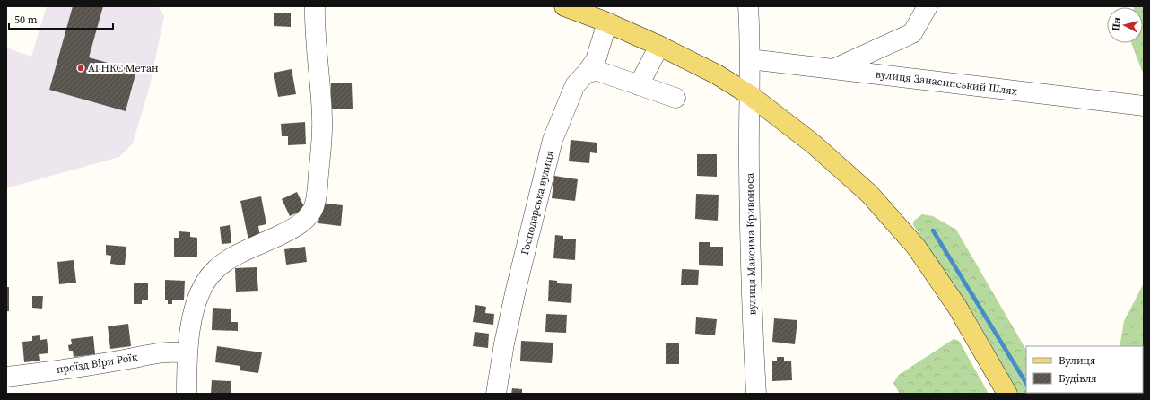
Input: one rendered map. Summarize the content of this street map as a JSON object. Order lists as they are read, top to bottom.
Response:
{
  "streets": {
    "street": [
      "вулиця Занасипський Шлях",
      "Господарська вулиця",
      "вулиця Максима Кривоноса",
      "проїзд Віри Роїк"
    ]
  },
  "crossings": [
    ["вулиця Занасипський Шлях", "вулиця Максима Кривоноса"]
  ],
  "places": ["АГНКС Метан"],
  "legend": ["Вулиця", "Будівля"],
  "scale_bar": "50 m",
  "north": "left"
}
